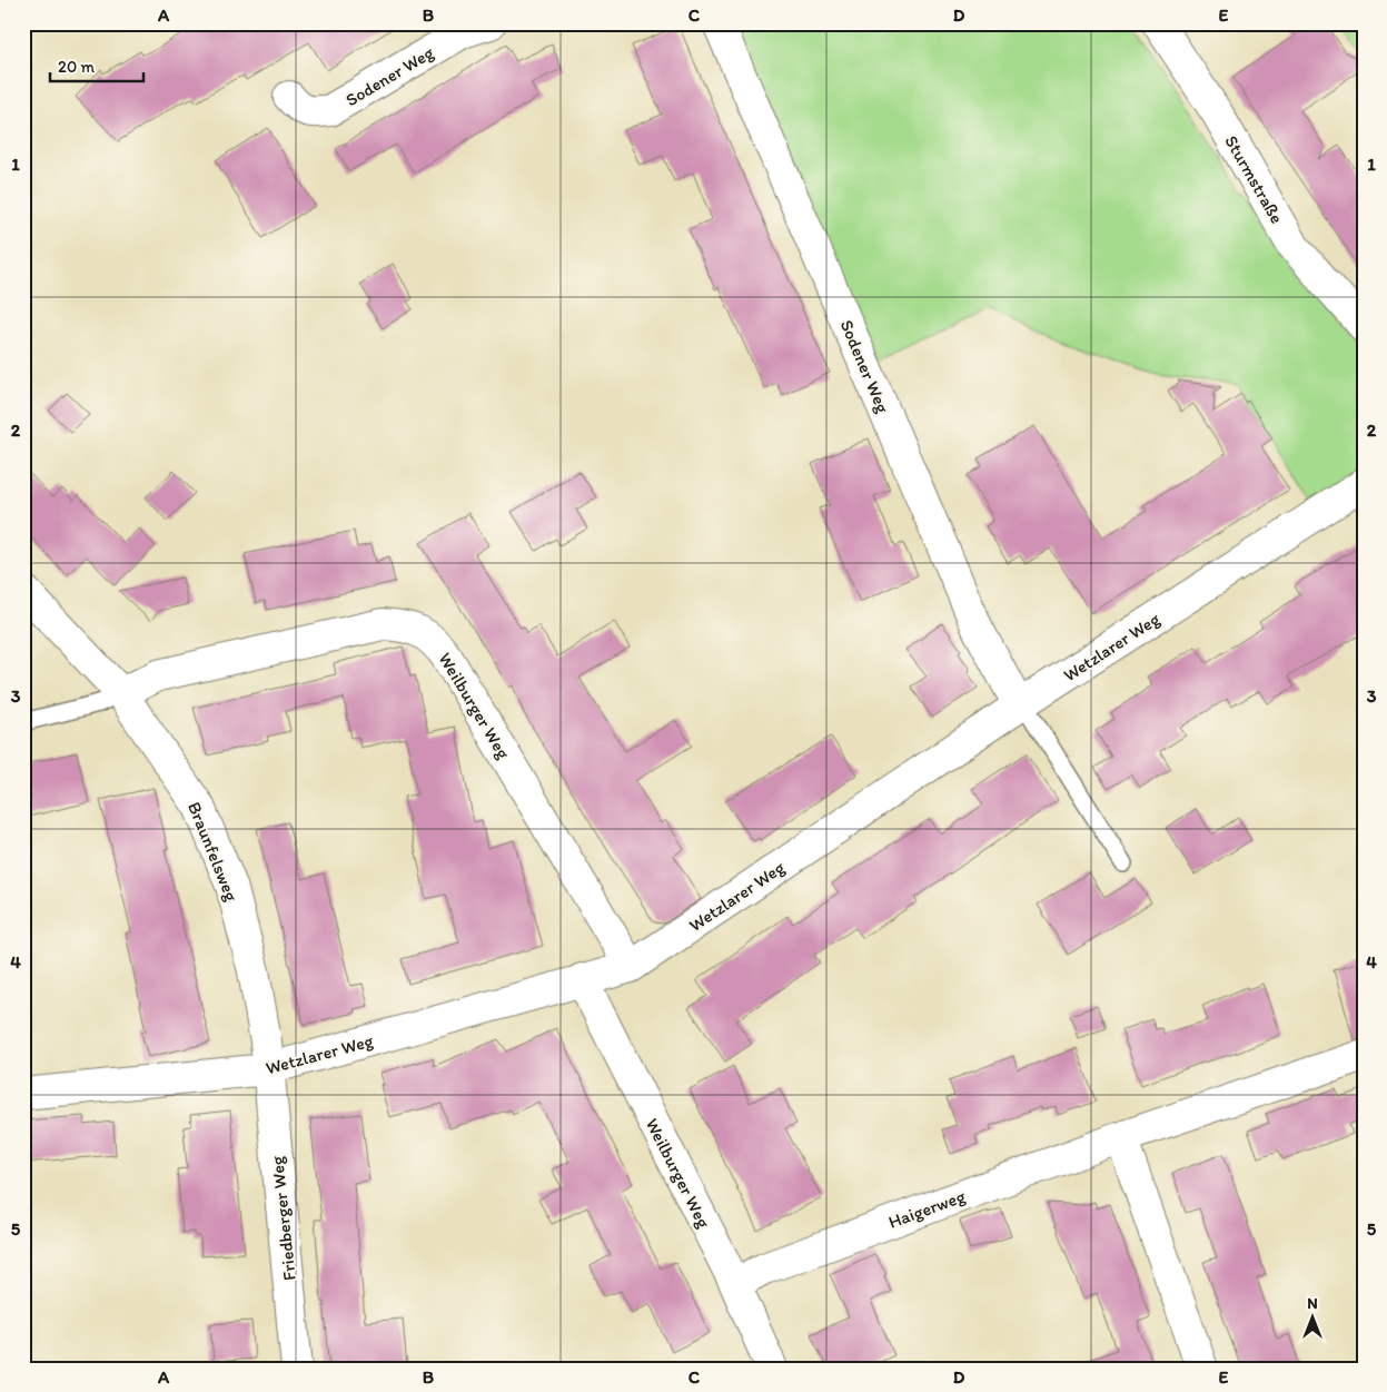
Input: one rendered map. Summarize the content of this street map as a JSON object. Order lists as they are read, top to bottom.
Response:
{
  "streets": {
    "street": [
      "Sodener Weg",
      "Sturmstraße",
      "Wetzlarer Weg",
      "Weilburger Weg",
      "Braunfelsweg",
      "Haigerweg",
      "Friedberger Weg"
    ]
  },
  "crossings": [
    ["Sodener Weg", "Wetzlarer Weg"],
    ["Wetzlarer Weg", "Weilburger Weg"],
    ["Wetzlarer Weg", "Braunfelsweg"],
    ["Wetzlarer Weg", "Friedberger Weg"],
    ["Weilburger Weg", "Braunfelsweg"],
    ["Weilburger Weg", "Haigerweg"],
    ["Braunfelsweg", "Friedberger Weg"]
  ],
  "scale_bar": "20 m",
  "north": "top",
  "grid": {
    "columns": [
      "A",
      "B",
      "C",
      "D",
      "E"
    ],
    "rows": [
      "1",
      "2",
      "3",
      "4",
      "5"
    ]
  }
}
